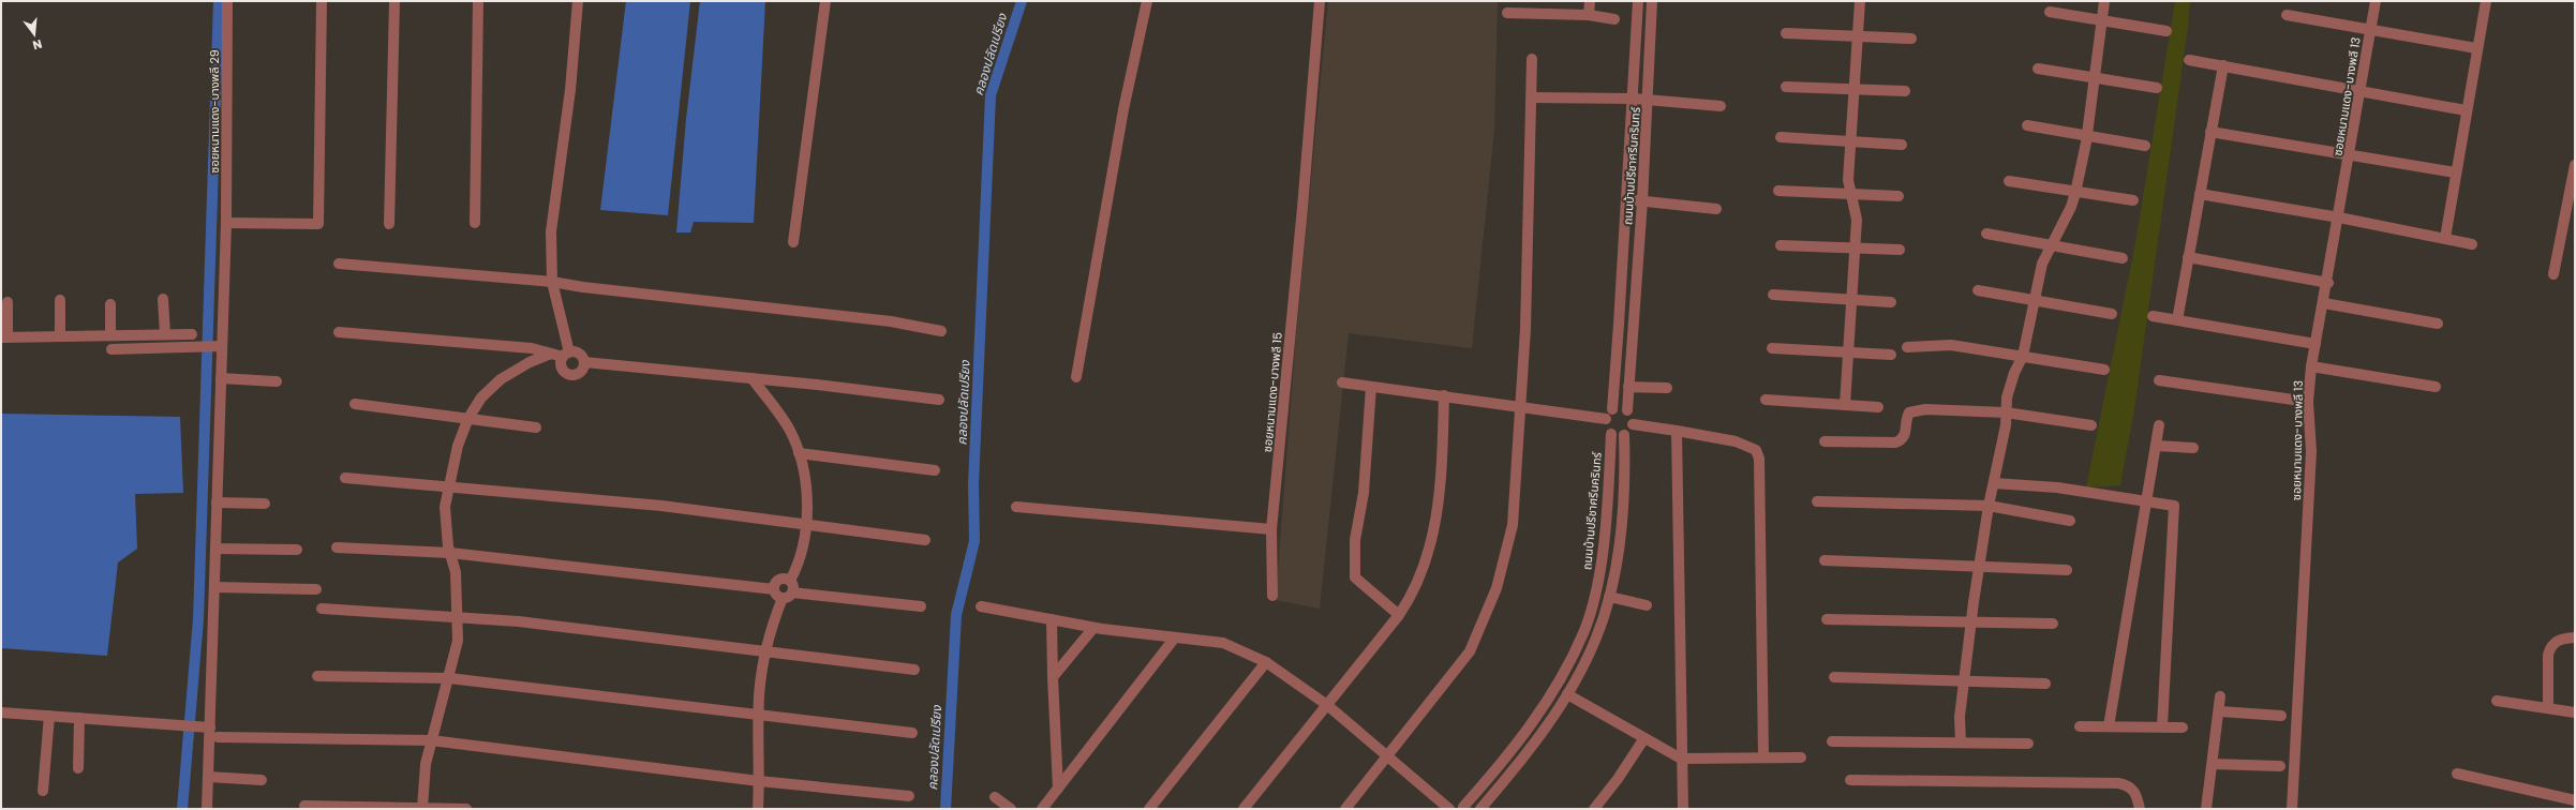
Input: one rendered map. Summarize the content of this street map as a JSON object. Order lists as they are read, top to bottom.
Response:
{
  "streets": {
    "street": [
      "ซอยหนามแดง-บางพลี 13",
      "ซอยหนามแดง-บางพลี 29",
      "ถนนบ้านปรีชาศรีนครินทร์",
      "ซอยหนามแดง-บางพลี 15"
    ]
  },
  "water": ["คลองปลัดเปรียง"],
  "north": "bottom"
}
